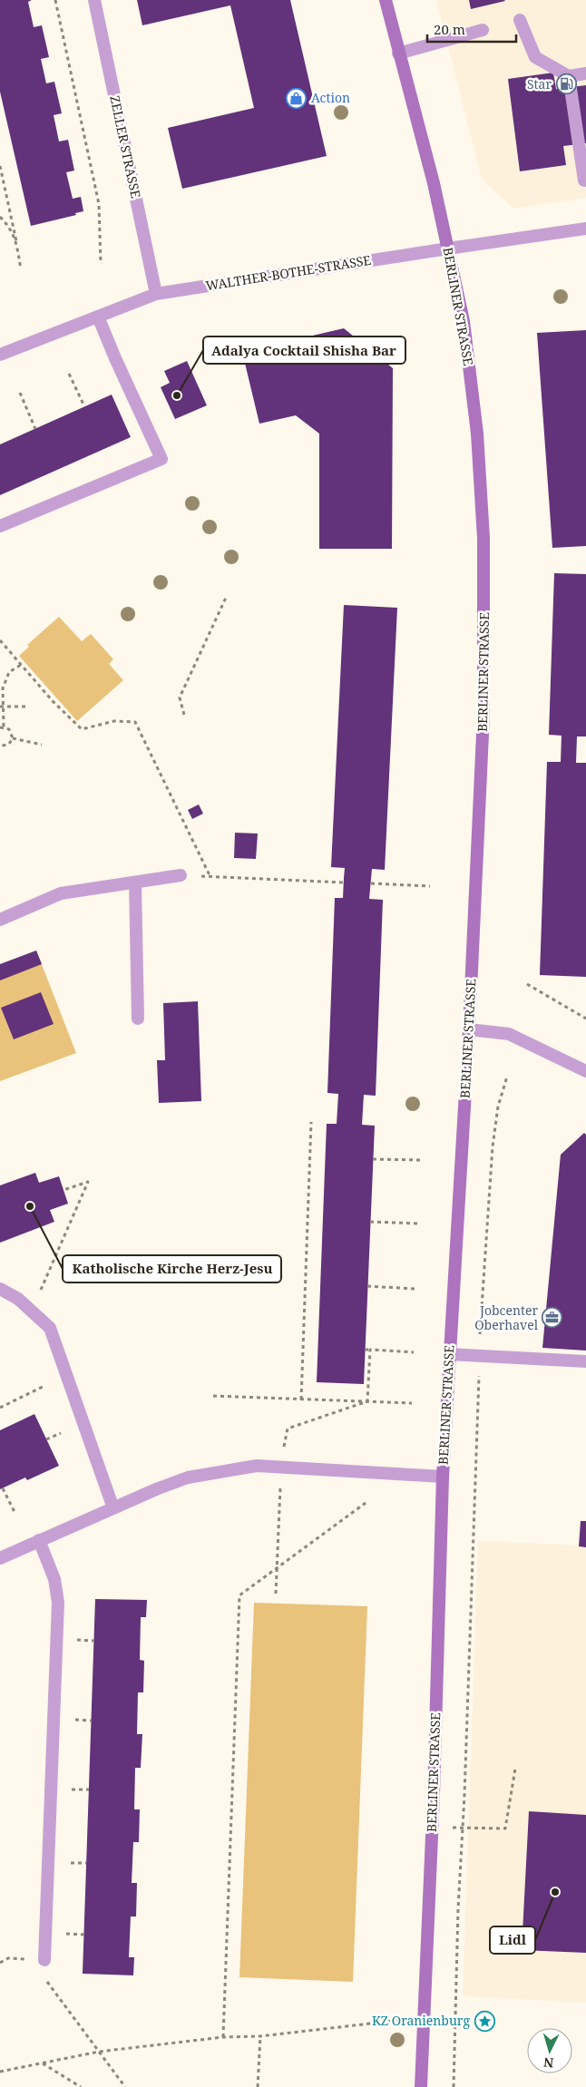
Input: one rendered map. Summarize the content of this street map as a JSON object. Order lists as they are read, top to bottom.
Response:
{
  "streets": {
    "main road": ["BERLINER STRASSE"],
    "street": ["ZELLER STRASSE", "WALTHER-BOTHE-STRASSE"]
  },
  "crossings": [
    ["ZELLER STRASSE", "WALTHER-BOTHE-STRASSE"],
    ["WALTHER-BOTHE-STRASSE", "BERLINER STRASSE"]
  ],
  "places": {
    "fuel station": ["Star"],
    "shop": ["Action"],
    "other": ["Adalya Cocktail Shisha Bar", "Katholische Kirche Herz-Jesu", "Lidl"],
    "office": ["Jobcenter Oberhavel"],
    "place": ["KZ Oranienburg"]
  },
  "scale_bar": "20 m",
  "north": "bottom"
}
